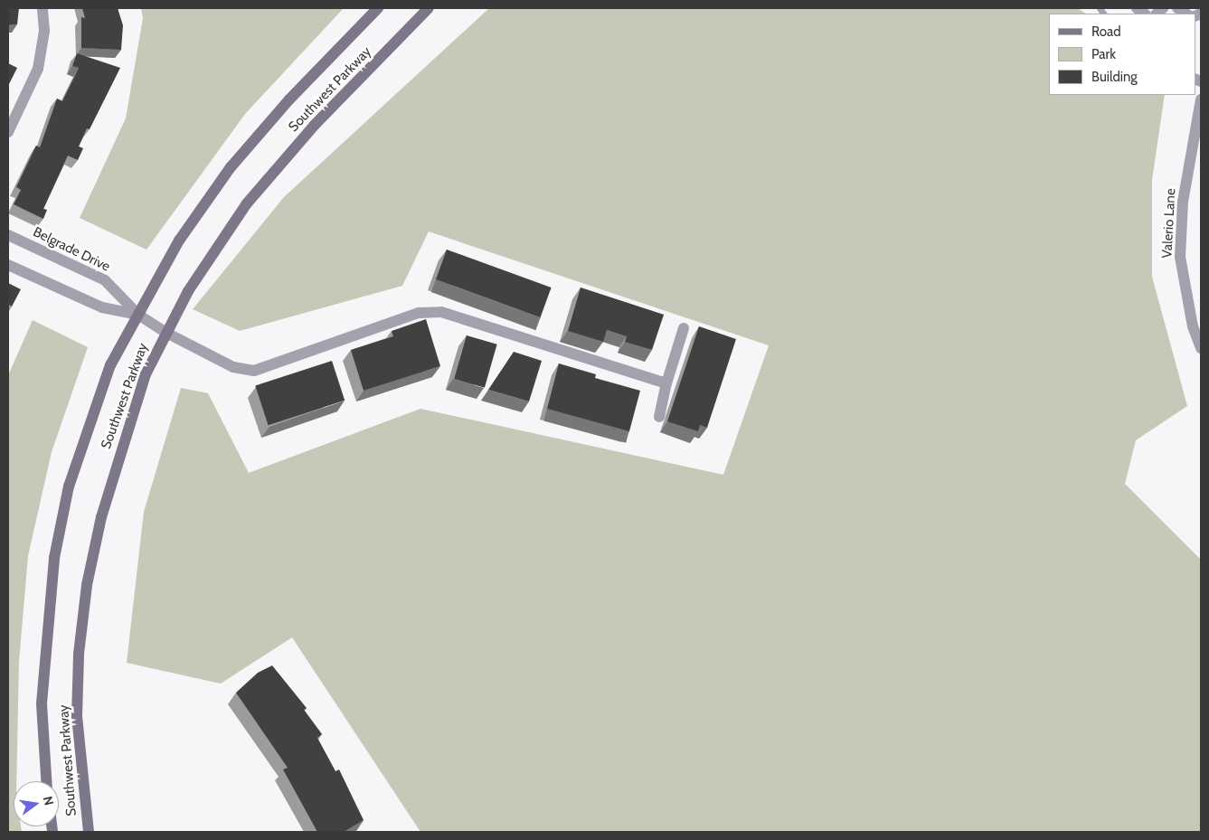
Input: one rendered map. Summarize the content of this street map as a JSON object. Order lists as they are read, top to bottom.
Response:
{
  "streets": {
    "main road": ["Southwest Parkway"],
    "street": ["Valerio Lane", "Belgrade Drive"]
  },
  "crossings": [
    ["Southwest Parkway", "Belgrade Drive"]
  ],
  "legend": ["Road", "Park", "Building"],
  "north": "right"
}
